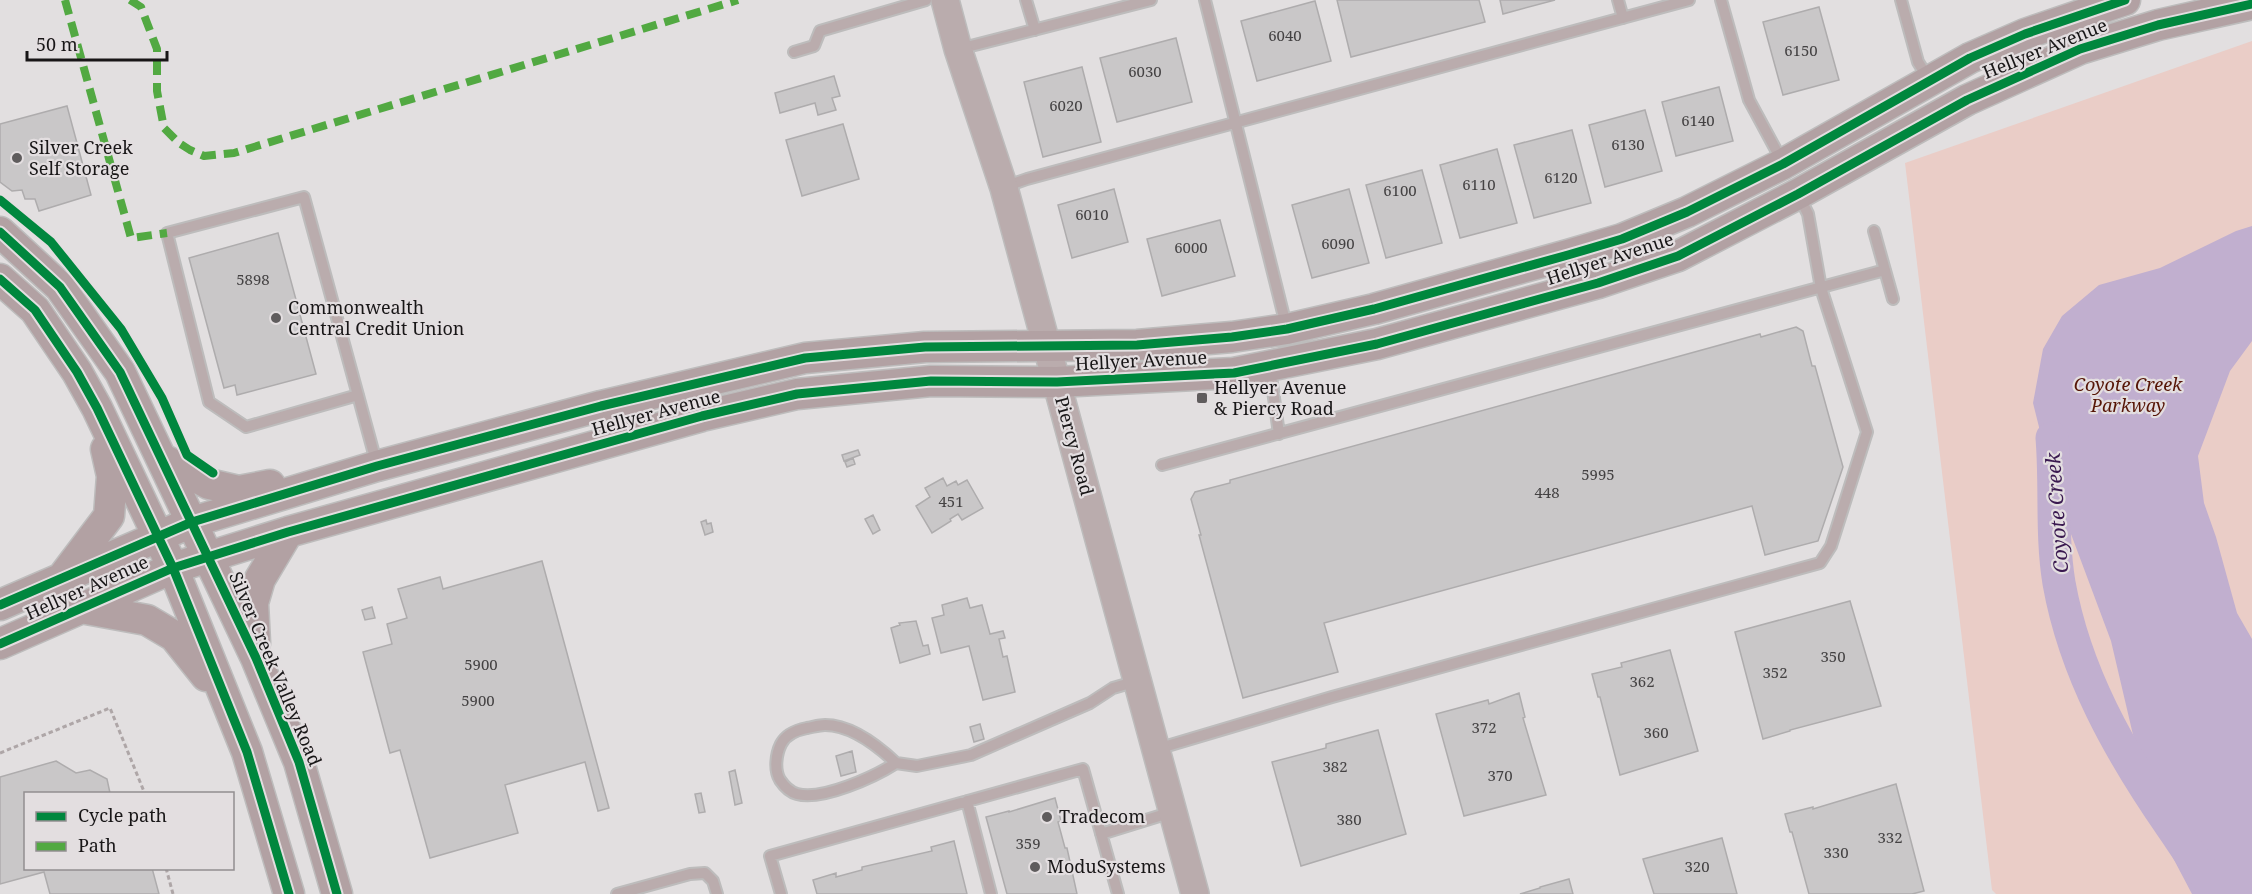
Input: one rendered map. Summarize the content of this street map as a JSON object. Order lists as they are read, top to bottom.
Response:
{
  "streets": {
    "main road": ["Hellyer Avenue", "Silver Creek Valley Road"],
    "street": ["Piercy Road"]
  },
  "crossings": [
    ["Hellyer Avenue", "Piercy Road"],
    ["Hellyer Avenue", "Silver Creek Valley Road"]
  ],
  "water": ["Coyote Creek"],
  "parks": ["Coyote Creek Parkway"],
  "places": {
    "other": [
      "Silver Creek Self Storage",
      "Commonwealth Central Credit Union",
      "Tradecom",
      "ModuSystems"
    ],
    "transit": ["Hellyer Avenue & Piercy Road"]
  },
  "house_numbers": [
    "6040",
    "6150",
    "6030",
    "6020",
    "6140",
    "6130",
    "6120",
    "6110",
    "6100",
    "6010",
    "6090",
    "6000",
    "5898",
    "5995",
    "448",
    "451",
    "350",
    "5900",
    "352",
    "362",
    "5900",
    "372",
    "360",
    "382",
    "370",
    "380",
    "332",
    "359",
    "330",
    "320"
  ],
  "legend": ["Cycle path", "Path"],
  "scale_bar": "50 m"
}
